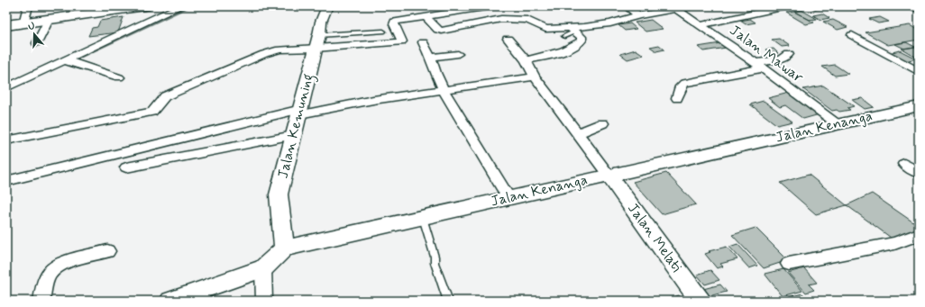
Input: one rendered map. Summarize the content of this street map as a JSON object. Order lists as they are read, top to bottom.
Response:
{
  "streets": {
    "street": [
      "Jalan Mawar",
      "Jalan Kemuning",
      "Jalan Kenanga",
      "Jalan Melati"
    ]
  },
  "crossings": [
    ["Jalan Mawar", "Jalan Kenanga"],
    ["Jalan Kemuning", "Jalan Kenanga"],
    ["Jalan Kenanga", "Jalan Melati"]
  ],
  "north": "top"
}
